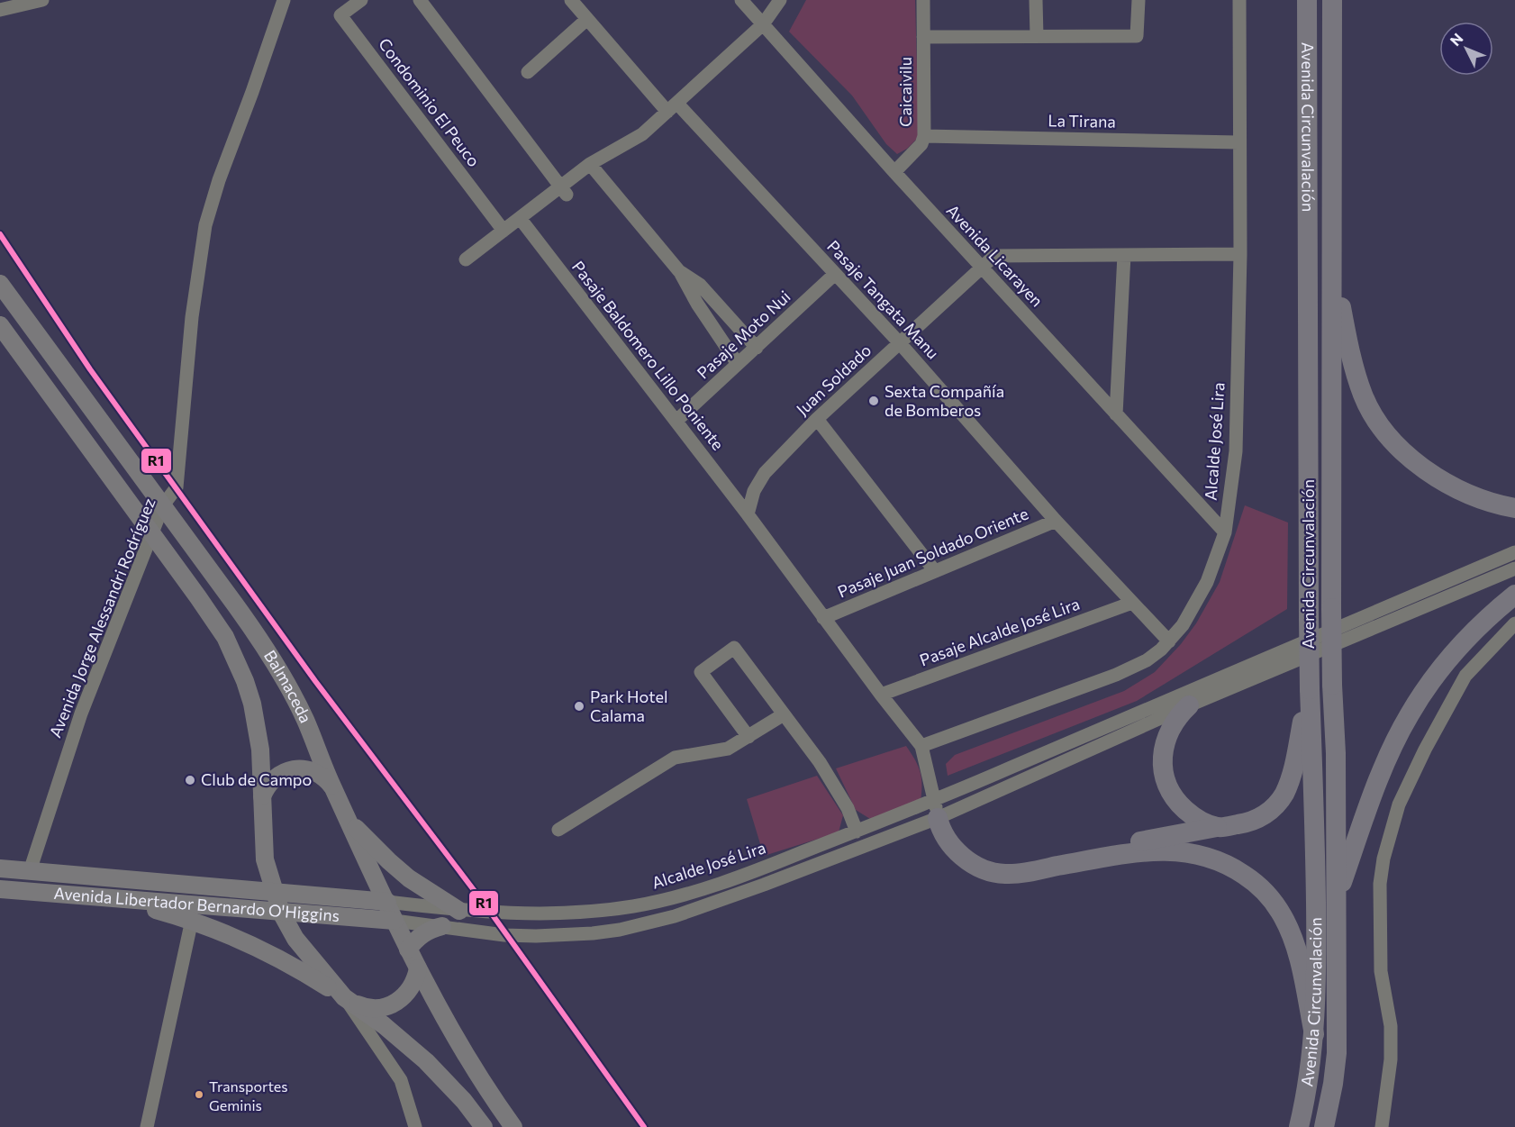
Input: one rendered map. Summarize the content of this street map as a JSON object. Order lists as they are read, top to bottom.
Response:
{
  "streets": {
    "highway": ["Avenida Circunvalación"],
    "main road": ["Balmaceda", "Avenida Libertador Bernardo O'Higgins"],
    "street": [
      "Caicaivilu",
      "Condominio El Peuco",
      "La Tirana",
      "Avenida Licarayen",
      "Pasaje Tangata Manu",
      "Pasaje Moto Nui",
      "Pasaje Baldomero Lillo Poniente",
      "Juan Soldado",
      "Alcalde José Lira",
      "Pasaje Juan Soldado Oriente",
      "Avenida Jorge Alessandri Rodríguez",
      "Pasaje Alcalde José Lira"
    ]
  },
  "crossings": [
    ["Caicaivilu", "La Tirana"],
    ["Caicaivilu", "Avenida Licarayen"],
    ["La Tirana", "Alcalde José Lira"],
    ["Avenida Licarayen", "Juan Soldado"],
    ["Avenida Licarayen", "Alcalde José Lira"],
    ["Pasaje Tangata Manu", "Pasaje Moto Nui"],
    ["Pasaje Tangata Manu", "Juan Soldado"],
    ["Pasaje Tangata Manu", "Alcalde José Lira"],
    ["Pasaje Tangata Manu", "Pasaje Juan Soldado Oriente"],
    ["Pasaje Tangata Manu", "Pasaje Alcalde José Lira"],
    ["Pasaje Moto Nui", "Pasaje Baldomero Lillo Poniente"],
    ["Pasaje Baldomero Lillo Poniente", "Juan Soldado"],
    ["Juan Soldado", "Alcalde José Lira"],
    ["Alcalde José Lira", "Balmaceda"],
    ["Alcalde José Lira", "Avenida Libertador Bernardo O'Higgins"],
    ["Avenida Jorge Alessandri Rodríguez", "Balmaceda"],
    ["Avenida Jorge Alessandri Rodríguez", "Avenida Libertador Bernardo O'Higgins"],
    ["Balmaceda", "Avenida Libertador Bernardo O'Higgins"]
  ],
  "places": [
    "Sexta Compañía de Bomberos",
    "Park Hotel Calama",
    "Club de Campo",
    "Transportes Geminis"
  ],
  "lines": ["transit line R1"],
  "north": "top left"
}
